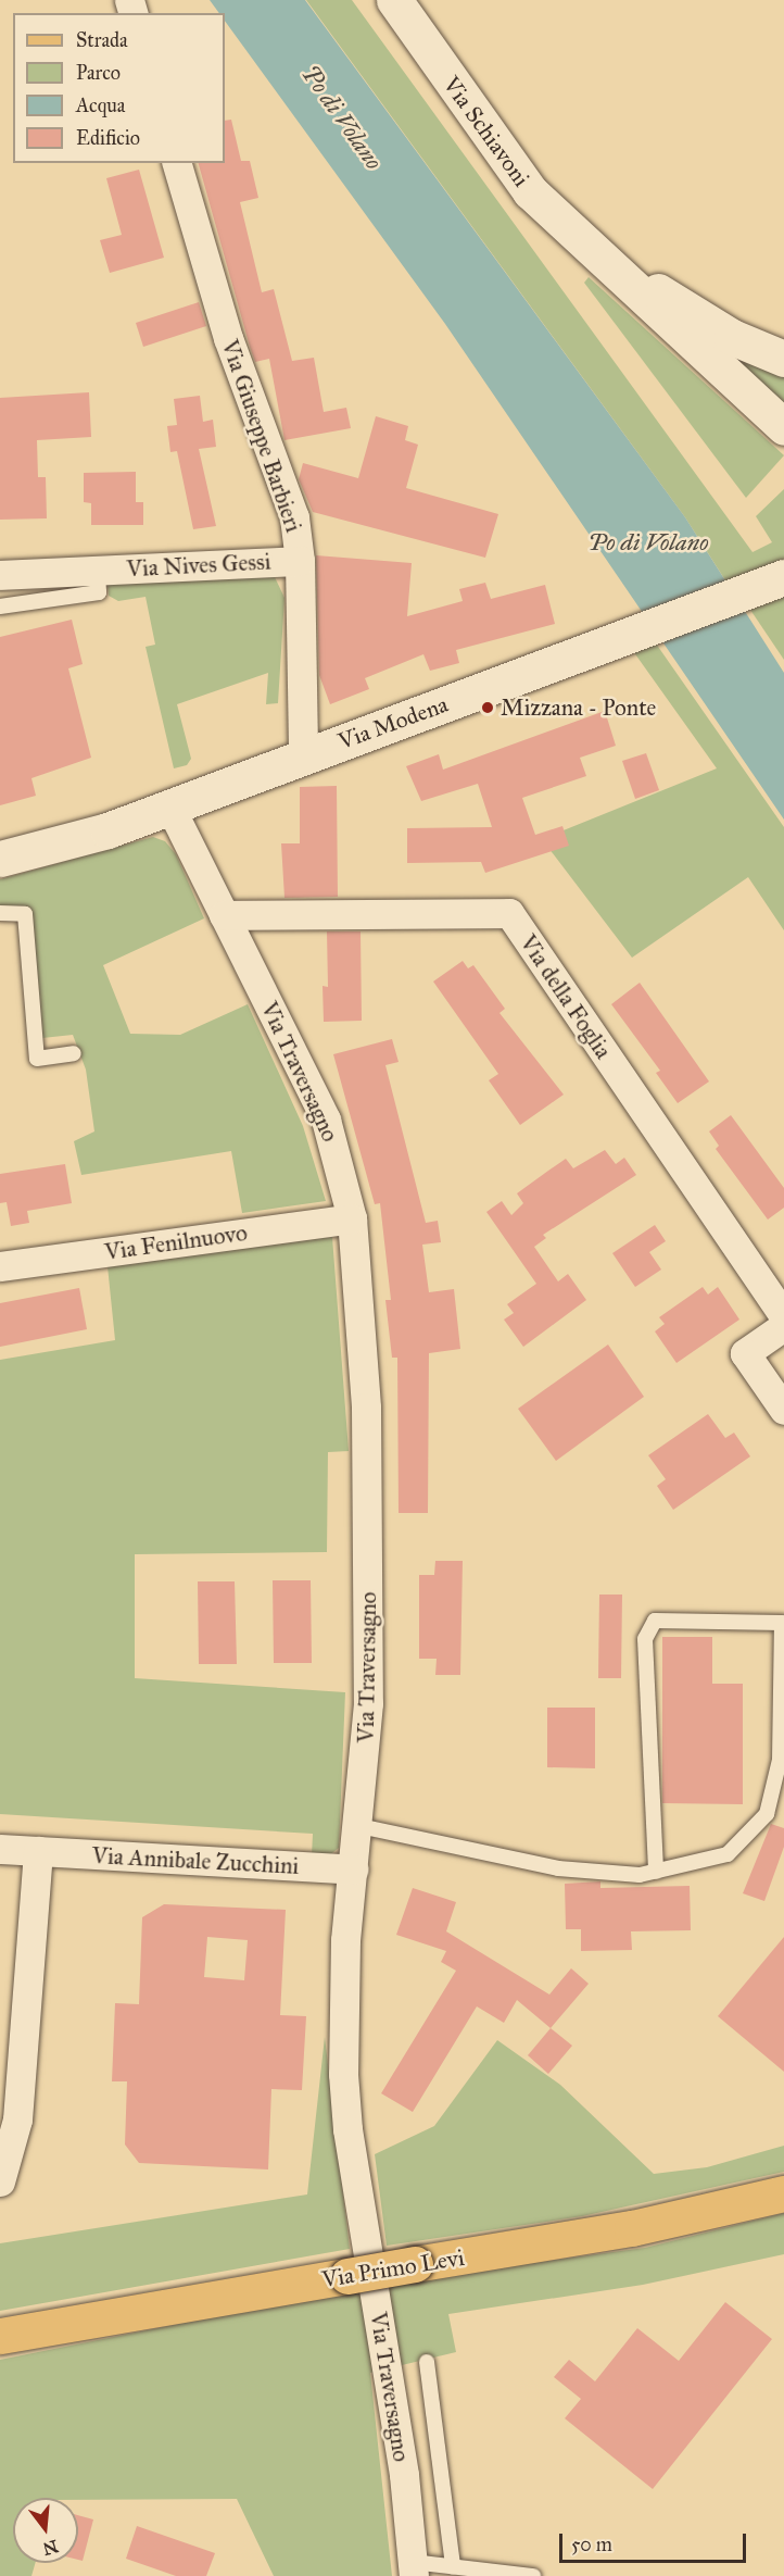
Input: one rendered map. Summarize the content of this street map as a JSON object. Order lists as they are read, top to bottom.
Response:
{
  "streets": {
    "main road": ["Via Schiavoni", "Via Modena", "Via Primo Levi"],
    "street": [
      "Via Giuseppe Barbieri",
      "Via Nives Gessi",
      "Via della Foglia",
      "Via Traversagno",
      "Via Fenilnuovo",
      "Via Annibale Zucchini"
    ]
  },
  "crossings": [
    ["Via Giuseppe Barbieri", "Via Nives Gessi"],
    ["Via Giuseppe Barbieri", "Via Modena"],
    ["Via Modena", "Via Traversagno"],
    ["Via della Foglia", "Via Traversagno"],
    ["Via Traversagno", "Via Fenilnuovo"],
    ["Via Traversagno", "Via Annibale Zucchini"]
  ],
  "water": ["Po di Volano"],
  "places": ["Mizzana - Ponte"],
  "legend": [
    "Strada",
    "Parco",
    "Acqua",
    "Edificio"
  ],
  "scale_bar": "50 m",
  "north": "bottom"
}
